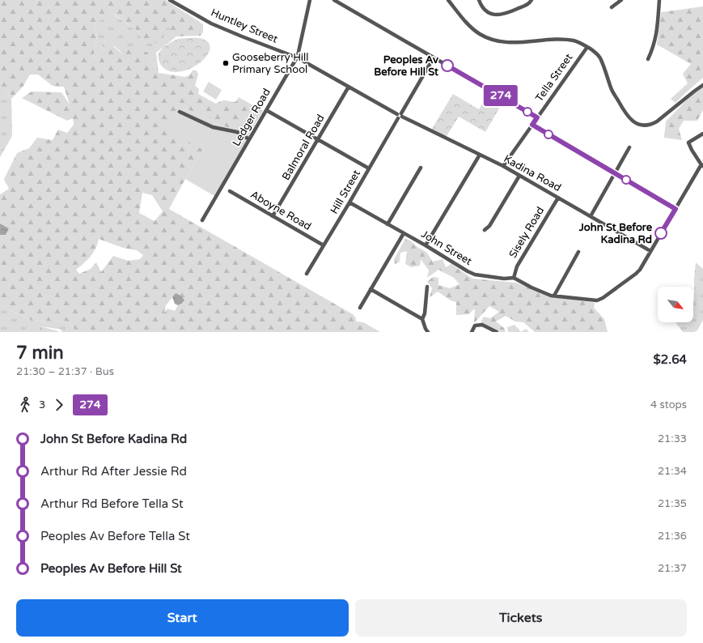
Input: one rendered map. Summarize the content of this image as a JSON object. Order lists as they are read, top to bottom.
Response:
{
  "streets": {
    "street": [
      "Huntley Street",
      "Tella Street",
      "Ledger Road",
      "Balmoral Road",
      "Kadina Road",
      "Hill Street",
      "Aboyne Road",
      "Sisely Road",
      "John Street"
    ]
  },
  "crossings": [
    ["Huntley Street", "Ledger Road"],
    ["Huntley Street", "Balmoral Road"],
    ["Huntley Street", "Kadina Road"],
    ["Huntley Street", "Hill Street"],
    ["Tella Street", "Kadina Road"],
    ["Balmoral Road", "Aboyne Road"],
    ["Kadina Road", "Hill Street"],
    ["Kadina Road", "Sisely Road"],
    ["Kadina Road", "John Street"],
    ["Hill Street", "Aboyne Road"],
    ["Hill Street", "John Street"],
    ["Sisely Road", "John Street"]
  ],
  "places": ["Gooseberry Hill Primary School", "Peoples Av Before Hill St", "John St Before Kadina Rd"],
  "lines": ["bus line 274"],
  "north": "bottom right",
  "page": {
    "on_map": "274",
    "heading": ["7 min", "21:30 – 21:37 · Bus", "$2.64"],
    "legs": ["3", "274", "4 stops"],
    "list": [
      {
        "name": "John St Before Kadina Rd",
        "value": "21:33"
      },
      {
        "name": "Arthur Rd After Jessie Rd",
        "value": "21:34"
      },
      {
        "name": "Arthur Rd Before Tella St",
        "value": "21:35"
      },
      {
        "name": "Peoples Av Before Tella St",
        "value": "21:36"
      },
      {
        "name": "Peoples Av Before Hill St",
        "value": "21:37"
      }
    ],
    "buttons": ["Start", "Tickets"]
  }
}
